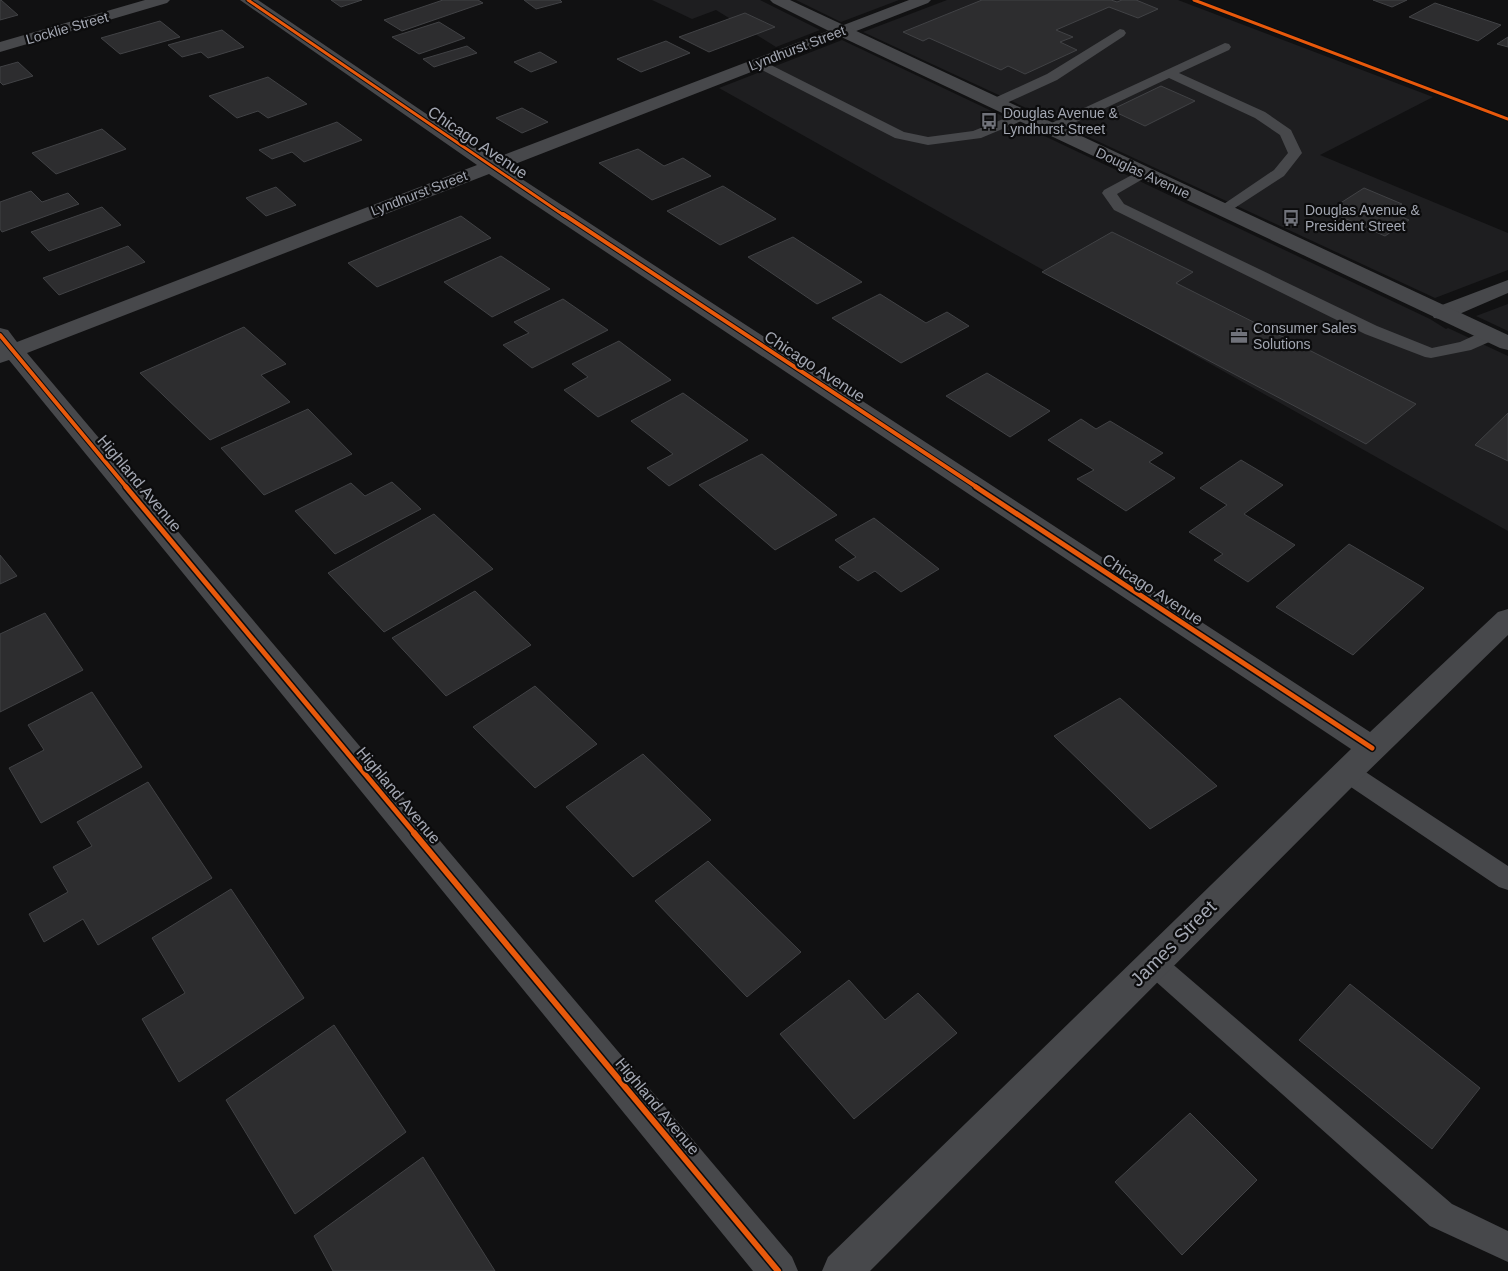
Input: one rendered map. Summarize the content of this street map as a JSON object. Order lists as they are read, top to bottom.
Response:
{
  "streets": {
    "street": [
      "Locklie Street",
      "Lyndhurst Street",
      "Chicago Avenue",
      "Douglas Avenue",
      "Highland Avenue",
      "James Street"
    ]
  },
  "crossings": [
    ["Lyndhurst Street", "Chicago Avenue"],
    ["Lyndhurst Street", "Douglas Avenue"],
    ["Lyndhurst Street", "Highland Avenue"],
    ["Chicago Avenue", "James Street"]
  ],
  "places": {
    "bus stop": ["Douglas Avenue & Lyndhurst Street", "Douglas Avenue & President Street"],
    "office": ["Consumer Sales Solutions"]
  }
}
